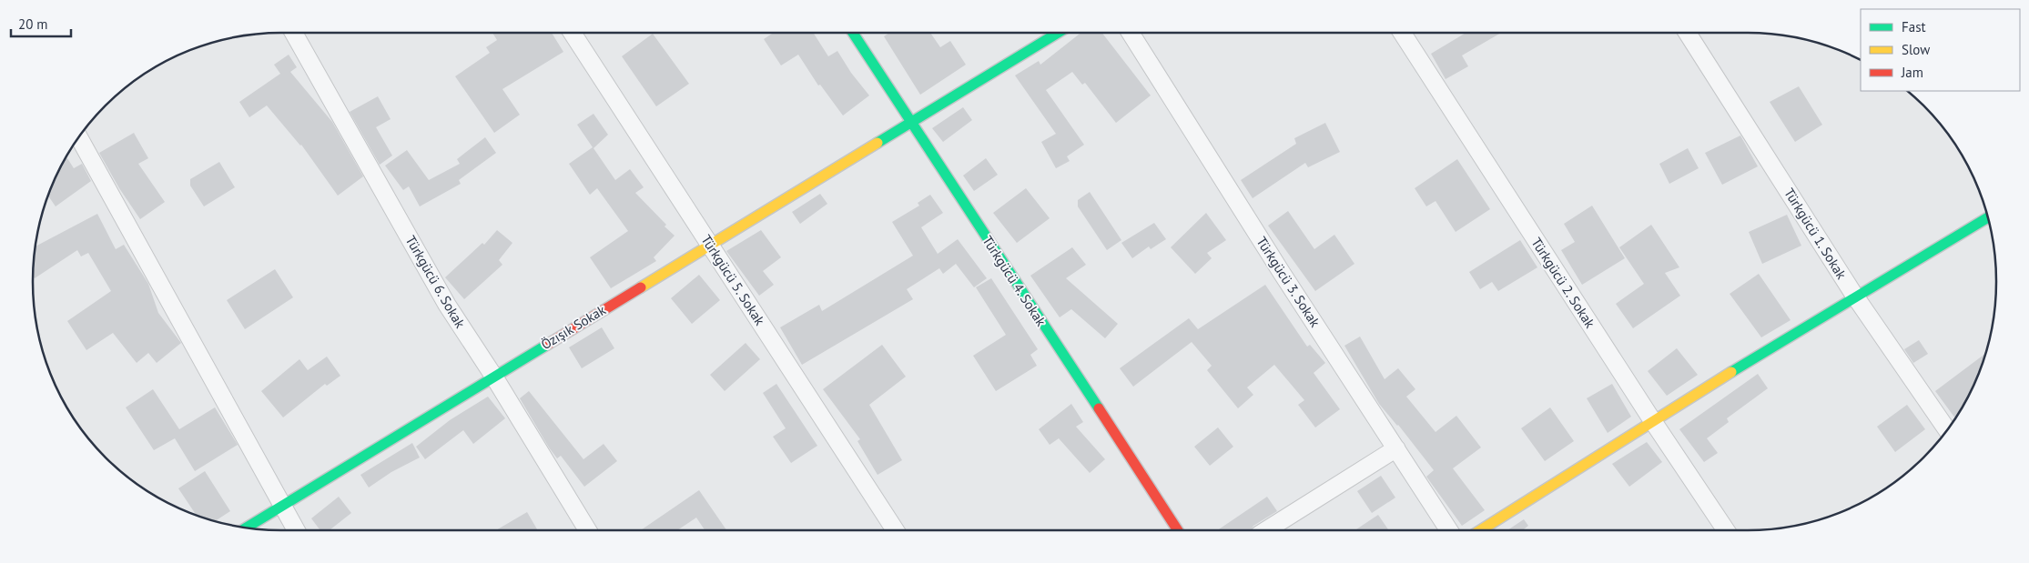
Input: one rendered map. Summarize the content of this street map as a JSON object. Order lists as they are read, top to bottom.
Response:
{
  "streets": {
    "street": [
      "Türkgücü 1. Sokak",
      "Türkgücü 5. Sokak",
      "Türkgücü 4. Sokak",
      "Türkgücü 6. Sokak",
      "Türkgücü 3. Sokak",
      "Türkgücü 2. Sokak",
      "Özışık Sokak"
    ]
  },
  "crossings": [
    ["Türkgücü 5. Sokak", "Özışık Sokak"],
    ["Türkgücü 4. Sokak", "Özışık Sokak"],
    ["Türkgücü 6. Sokak", "Özışık Sokak"]
  ],
  "legend": ["Fast", "Slow", "Jam"],
  "scale_bar": "20 m"
}
